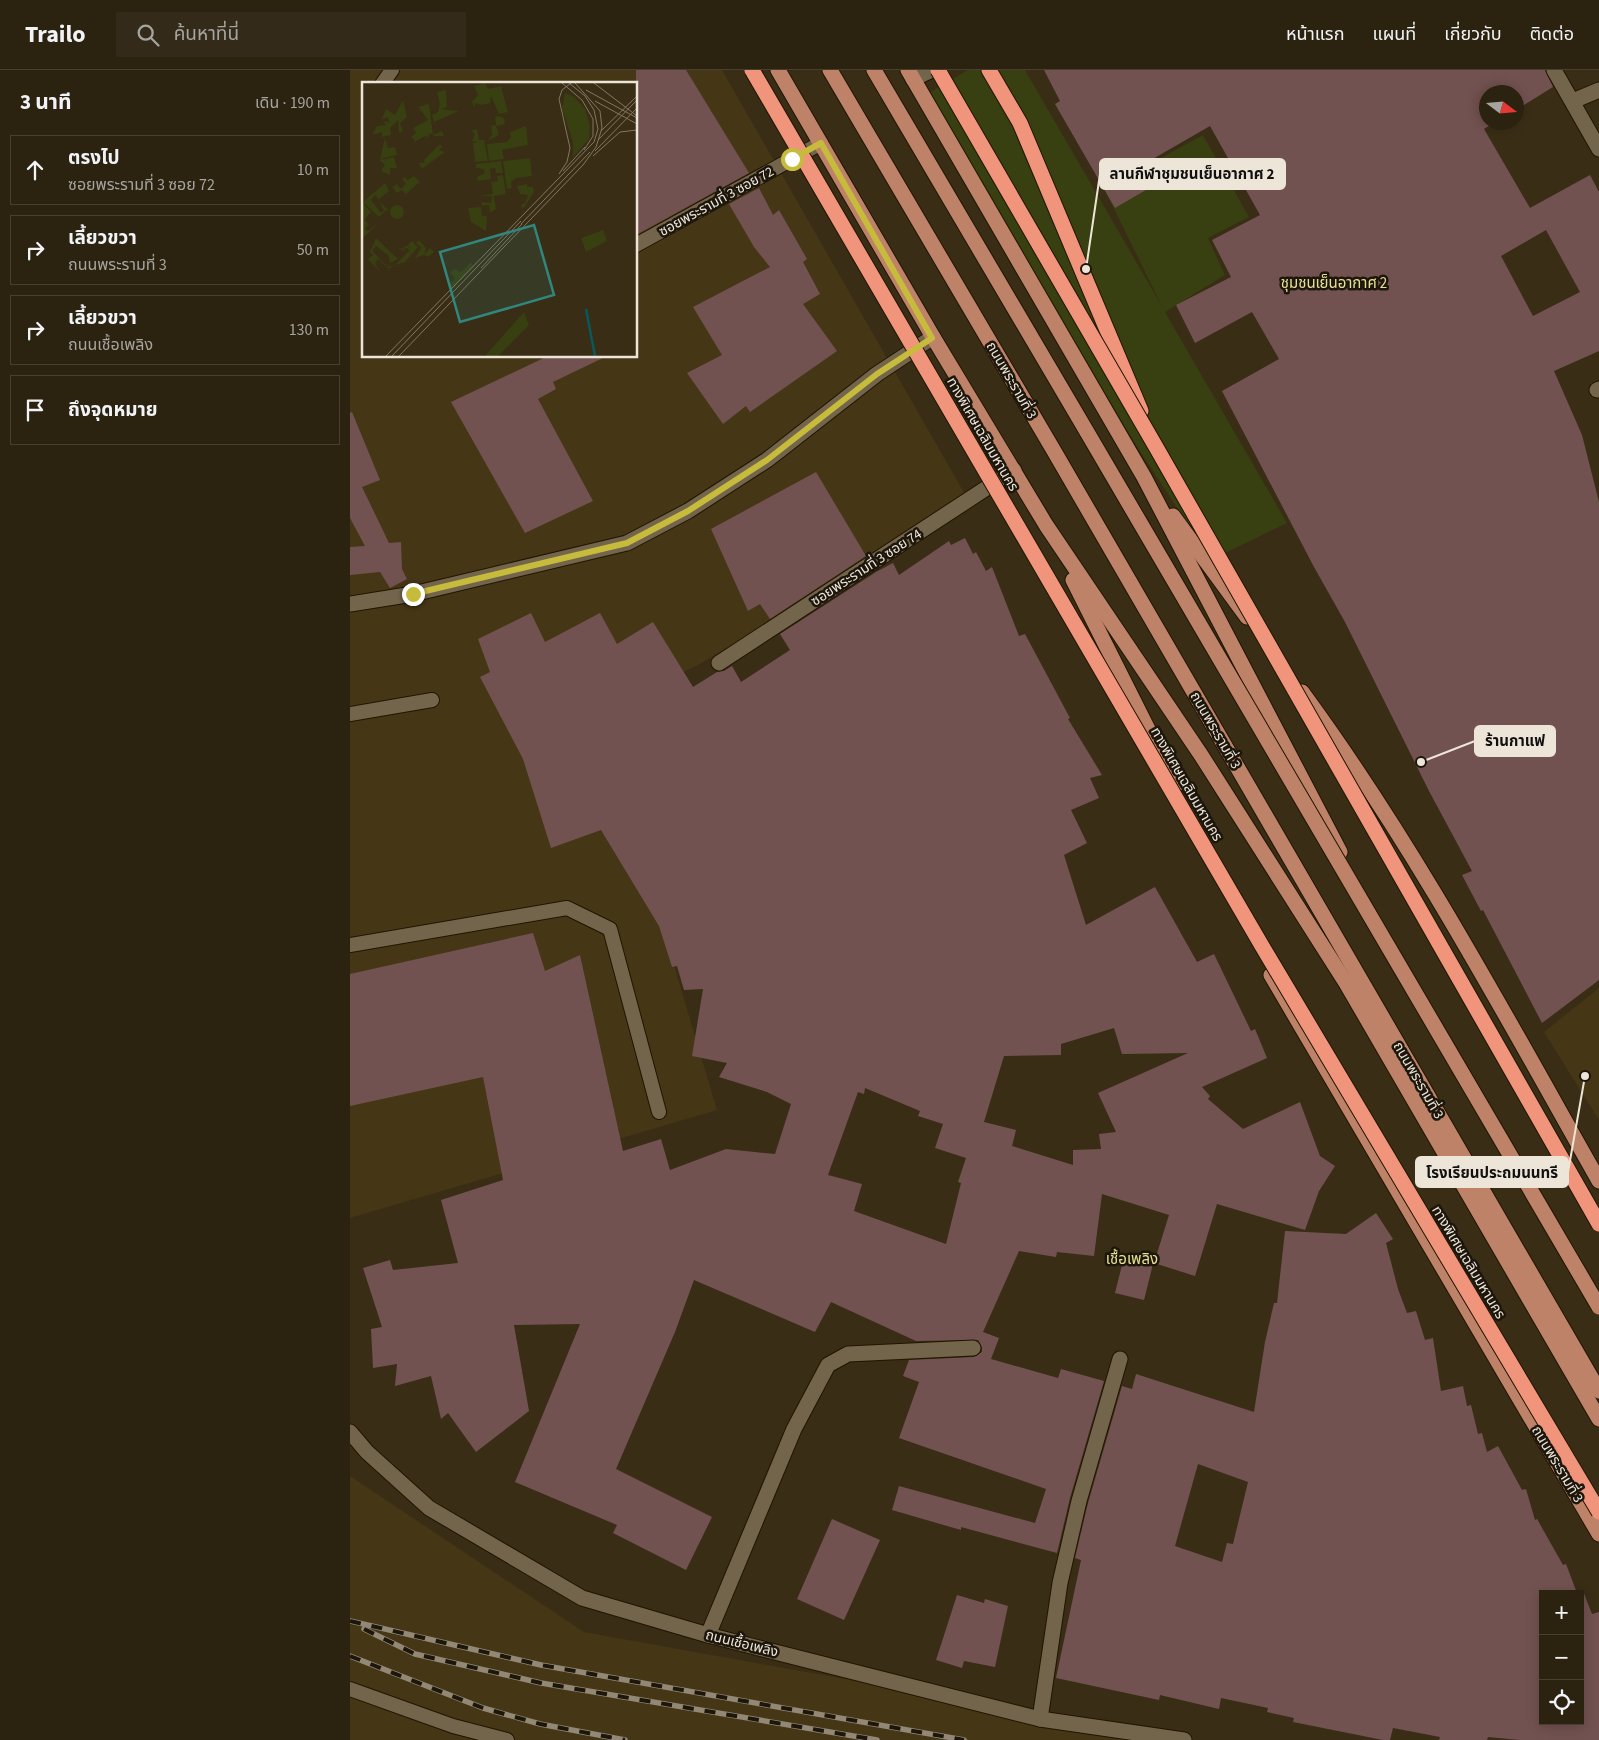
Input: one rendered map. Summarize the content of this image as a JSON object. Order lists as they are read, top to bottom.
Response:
{
  "streets": {
    "highway": ["ทางพิเศษเฉลิมมหานคร"],
    "main road": ["ถนนพระรามที่ 3"],
    "street": ["ซอยพระรามที่ 3 ซอย 74", "ถนนเชื้อเพลิง"],
    "lane": ["ซอยพระรามที่ 3 ซอย 72"]
  },
  "crossings": [
    ["ซอยพระรามที่ 3 ซอย 72", "ถนนพระรามที่ 3"],
    ["ถนนพระรามที่ 3", "ซอยพระรามที่ 3 ซอย 74"]
  ],
  "districts": ["ชุมชนเย็นอากาศ 2", "เชื้อเพลิง"],
  "places": ["ลานกีฬาชุมชนเย็นอากาศ 2", "ร้านกาแฟ", "โรงเรียนประถมนนทรี"],
  "north": "right",
  "page": {
    "header": "Trailo",
    "search": "ค้นหาที่นี่",
    "nav": [
      "หน้าแรก",
      "แผนที่",
      "เกี่ยวกับ",
      "ติดต่อ"
    ],
    "heading": ["3 นาที", "เดิน · 190 m"],
    "list": [
      ["ตรงไป", "ซอยพระรามที่ 3 ซอย 72", "10 m"],
      ["เลี้ยวขวา", "ถนนพระรามที่ 3", "50 m"],
      ["เลี้ยวขวา", "ถนนเชื้อเพลิง", "130 m"],
      "ถึงจุดหมาย"
    ],
    "map_buttons": ["+", "−"]
  }
}
